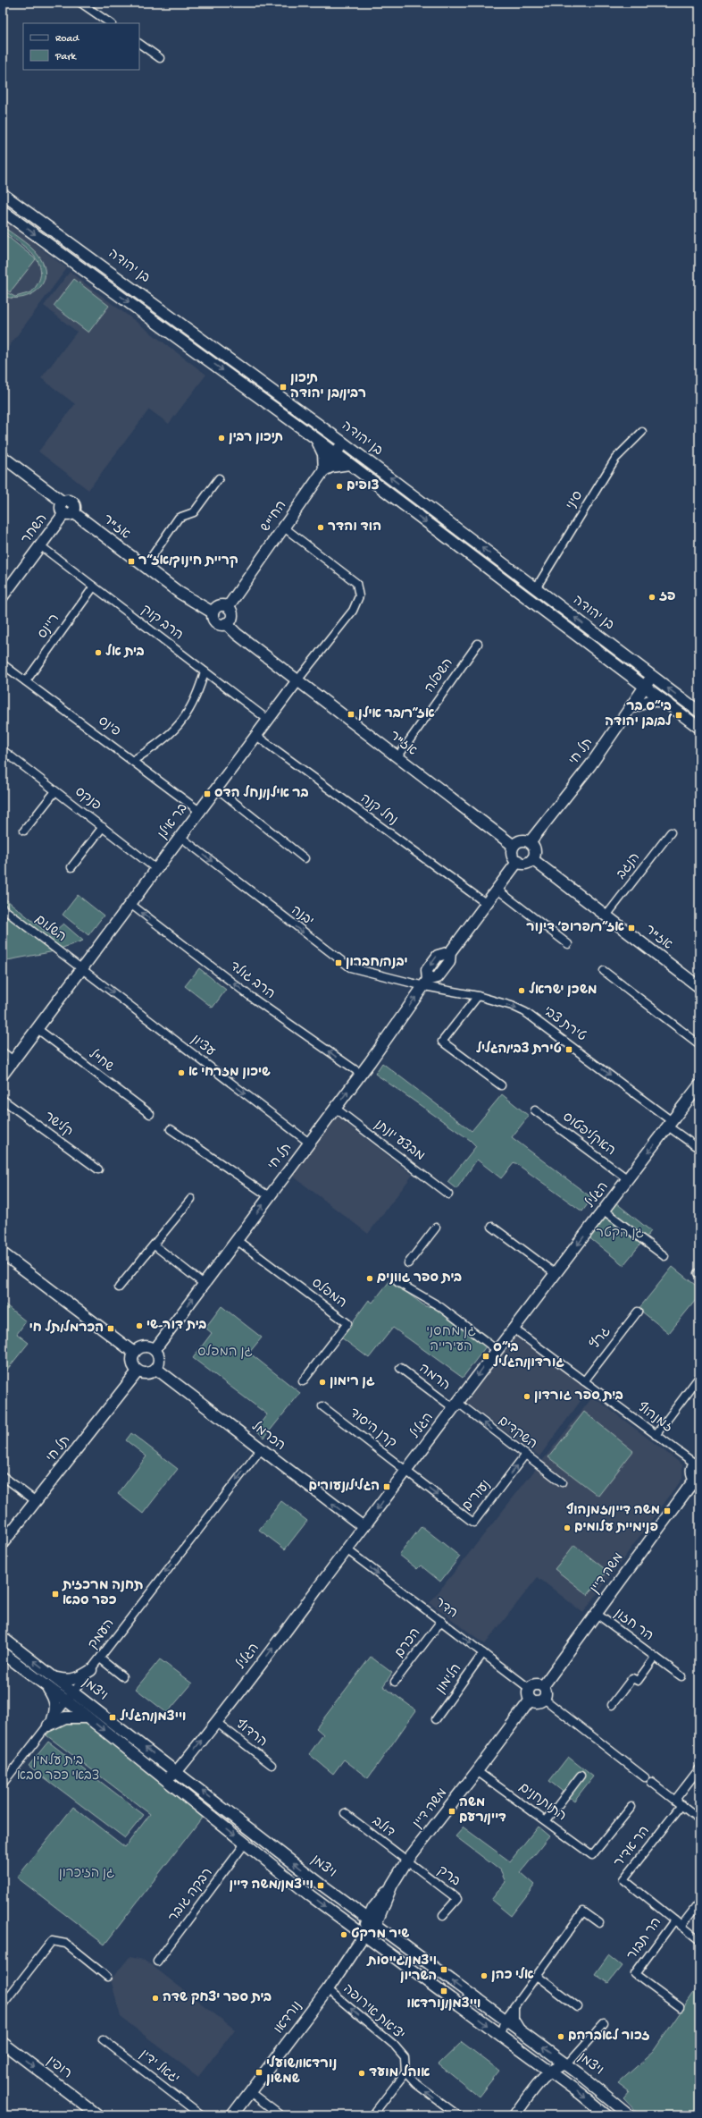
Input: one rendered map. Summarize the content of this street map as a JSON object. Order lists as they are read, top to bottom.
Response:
{
  "streets": {
    "street": [
      "בן יהודה",
      "סיני",
      "החי\"ש",
      "אז\"ר",
      "השחר",
      "הרב קוק",
      "ריינס",
      "השפלה",
      "פינס",
      "תל חי",
      "פנקס",
      "נחל קנה",
      "בר אילן",
      "הנגב",
      "יבנה",
      "השלום",
      "הרב גולד",
      "טירת צבי",
      "עציון",
      "שח\"ל",
      "קלישר",
      "האקליפטוס",
      "מבצע יונתן",
      "הגליל",
      "המפלס",
      "גרץ",
      "הרמה",
      "זמנהוף",
      "קרן היסוד",
      "השקדים",
      "הכרמל",
      "נעורים",
      "משה דיין",
      "הדר",
      "הר חזון",
      "העמק",
      "הכרם",
      "הלימון",
      "ויצמן",
      "הרדוף",
      "התותחנים",
      "דולב",
      "הר אדיר",
      "ברק",
      "רבקה גובר",
      "הר תבור",
      "יציאת אירופה",
      "נורדאו",
      "יגאל ידין",
      "רופין"
    ]
  },
  "crossings": [
    ["בן יהודה", "סיני"],
    ["בן יהודה", "החי\"ש"],
    ["בן יהודה", "תל חי"],
    ["החי\"ש", "אז\"ר"],
    ["החי\"ש", "בר אילן"],
    ["אז\"ר", "השחר"],
    ["אז\"ר", "השפלה"],
    ["אז\"ר", "תל חי"],
    ["אז\"ר", "בר אילן"],
    ["אז\"ר", "הנגב"],
    ["השחר", "הרב קוק"],
    ["הרב קוק", "ריינס"],
    ["הרב קוק", "בר אילן"],
    ["ריינס", "פינס"],
    ["פינס", "בר אילן"],
    ["תל חי", "נחל קנה"],
    ["תל חי", "יבנה"],
    ["תל חי", "הרב גולד"],
    ["תל חי", "טירת צבי"],
    ["תל חי", "עציון"],
    ["תל חי", "מבצע יונתן"],
    ["תל חי", "המפלס"],
    ["תל חי", "הכרמל"],
    ["פנקס", "בר אילן"],
    ["נחל קנה", "בר אילן"],
    ["בר אילן", "יבנה"],
    ["בר אילן", "השלום"],
    ["בר אילן", "הרב גולד"],
    ["בר אילן", "עציון"],
    ["בר אילן", "שח\"ל"],
    ["יבנה", "טירת צבי"],
    ["השלום", "עציון"],
    ["טירת צבי", "הגליל"],
    ["האקליפטוס", "הגליל"],
    ["הגליל", "הרמה"],
    ["הגליל", "זמנהוף"],
    ["הגליל", "קרן היסוד"],
    ["הגליל", "השקדים"],
    ["הגליל", "הכרמל"],
    ["הגליל", "נעורים"],
    ["הגליל", "הדר"],
    ["הגליל", "ויצמן"],
    ["הגליל", "הרדוף"],
    ["גרץ", "זמנהוף"],
    ["הרמה", "השקדים"],
    ["קרן היסוד", "נעורים"],
    ["השקדים", "נעורים"],
    ["הכרמל", "העמק"],
    ["משה דיין", "הדר"],
    ["משה דיין", "הר חזון"],
    ["משה דיין", "ויצמן"],
    ["משה דיין", "התותחנים"],
    ["משה דיין", "דולב"],
    ["משה דיין", "ברק"],
    ["משה דיין", "נורדאו"],
    ["הדר", "הכרם"],
    ["הדר", "הלימון"],
    ["העמק", "ויצמן"],
    ["ויצמן", "רבקה גובר"],
    ["ויצמן", "נורדאו"],
    ["דולב", "ברק"],
    ["הר אדיר", "הר תבור"],
    ["יציאת אירופה", "נורדאו"]
  ],
  "one_way": [
    "הרב גולד",
    "טירת צבי",
    "עציון",
    "השקדים",
    "הכרמל",
    "הדר",
    "העמק",
    "יציאת אירופה",
    "רופין"
  ],
  "parks": [
    "גן הקטר",
    "גן מחסני העירייה",
    "גן המפלס",
    "בית עלמין צבאי כפר סבא",
    "גן הזיכרון"
  ],
  "places": {
    "transit": [
      "תיכון רבין/בן יהודה",
      "קריית חינוך/אז״ר",
      "אז״ר/בר אילן",
      "בי״ס בר לב/בן יהודה",
      "בר אילן/נחל הדס",
      "אז״ר/פרופ׳ דינור",
      "יבנה/חברון",
      "טירת צבי/הגליל",
      "הכרמל/תל חי",
      "בי״ס גורדון/הגליל",
      "הגליל/נעורים",
      "משה דיין/זמנהוף",
      "תחנה מרכזית כפר סבא",
      "וייצמן/הגליל",
      "משה דיין/רעם",
      "וייצמן/משה דיין",
      "ויצמן/גייסות השריון",
      "וייצמן/נורדאו",
      "נורדאו/שועלי שמשון"
    ],
    "other": [
      "תיכון רבין",
      "צופים",
      "הוד והדר",
      "פז",
      "בית אל",
      "משכן ישראל",
      "שיכון מזרחי א",
      "בית ספר גוונים",
      "בית דור-שי",
      "גן רימון",
      "בית ספר גורדון",
      "פנימיית עלומים",
      "שיר מרקט",
      "אלי כהן",
      "בית ספר יצחק שדה",
      "זכור לאברהם",
      "אוהל מועד"
    ]
  },
  "legend": ["Road", "Park"]
}
